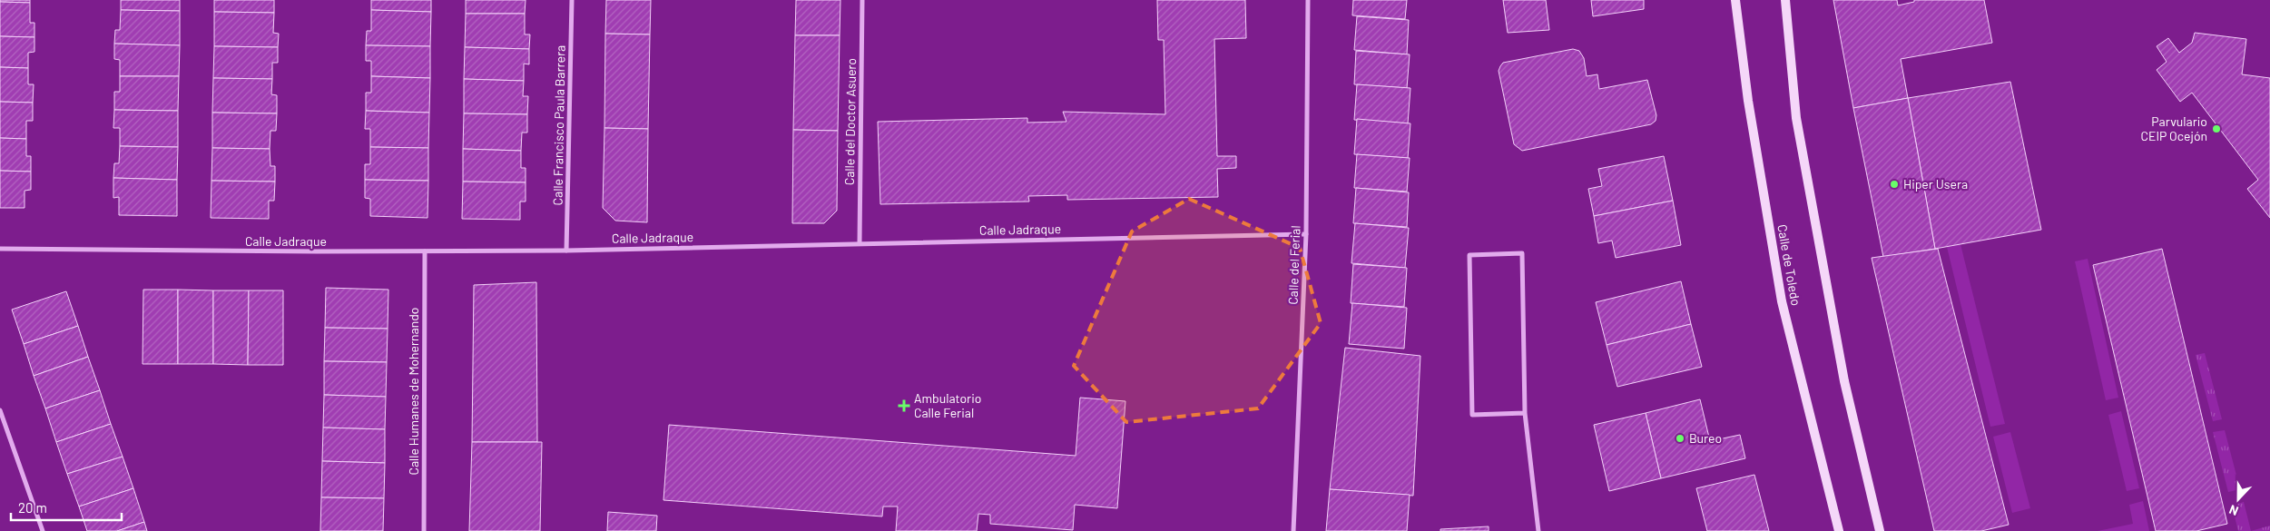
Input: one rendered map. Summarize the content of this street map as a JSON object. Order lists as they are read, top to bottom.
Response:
{
  "streets": {
    "street": [
      "Calle del Doctor Asuero",
      "Calle Francisco Paula Barrera",
      "Calle Jadraque",
      "Calle del Ferial",
      "Calle de Toledo",
      "Calle Humanes de Mohernando"
    ]
  },
  "crossings": [
    ["Calle del Doctor Asuero", "Calle Jadraque"],
    ["Calle Francisco Paula Barrera", "Calle Jadraque"],
    ["Calle Jadraque", "Calle del Ferial"],
    ["Calle Jadraque", "Calle Humanes de Mohernando"]
  ],
  "places": {
    "other": ["Parvulario CEIP Ocejón", "Hiper Usera", "Bureo"],
    "health": ["Ambulatorio Calle Ferial"]
  },
  "scale_bar": "20 m",
  "north": "bottom"
}
